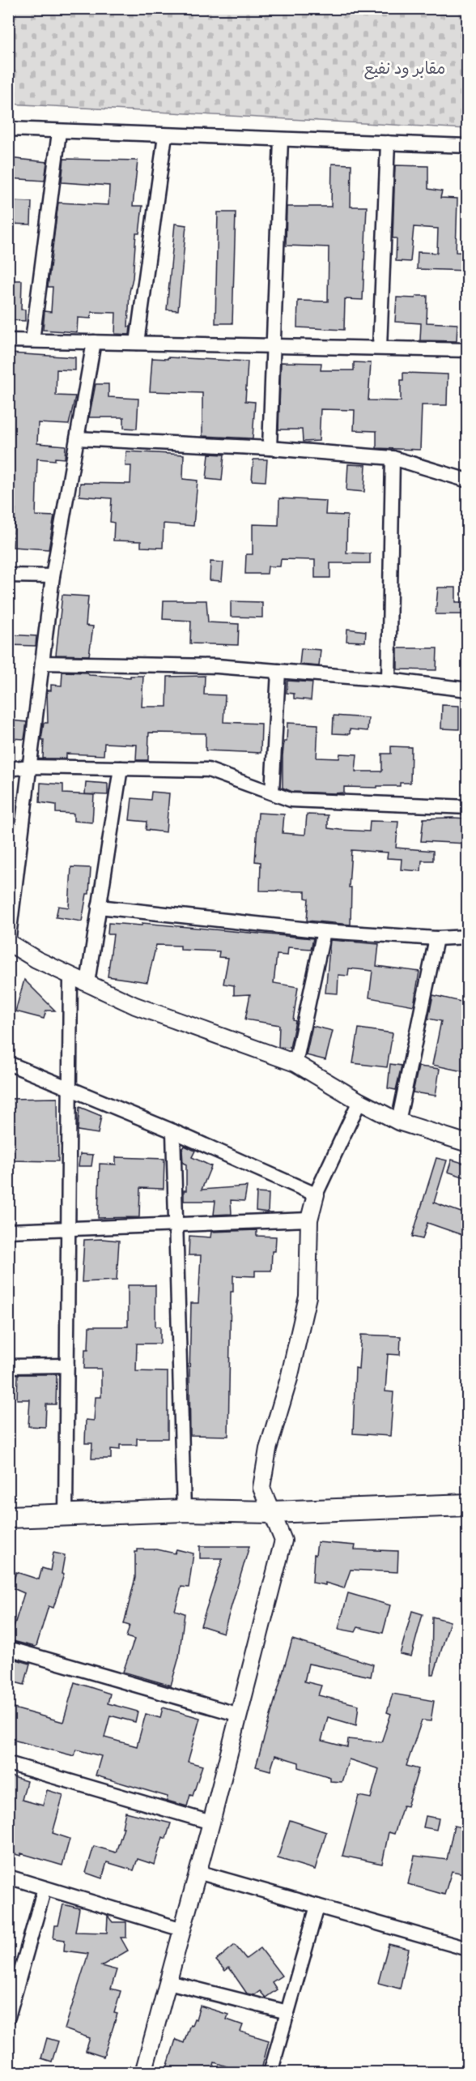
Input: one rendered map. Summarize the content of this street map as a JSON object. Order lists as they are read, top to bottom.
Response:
{
  "parks": ["مقابر ود نفيع"]
}
